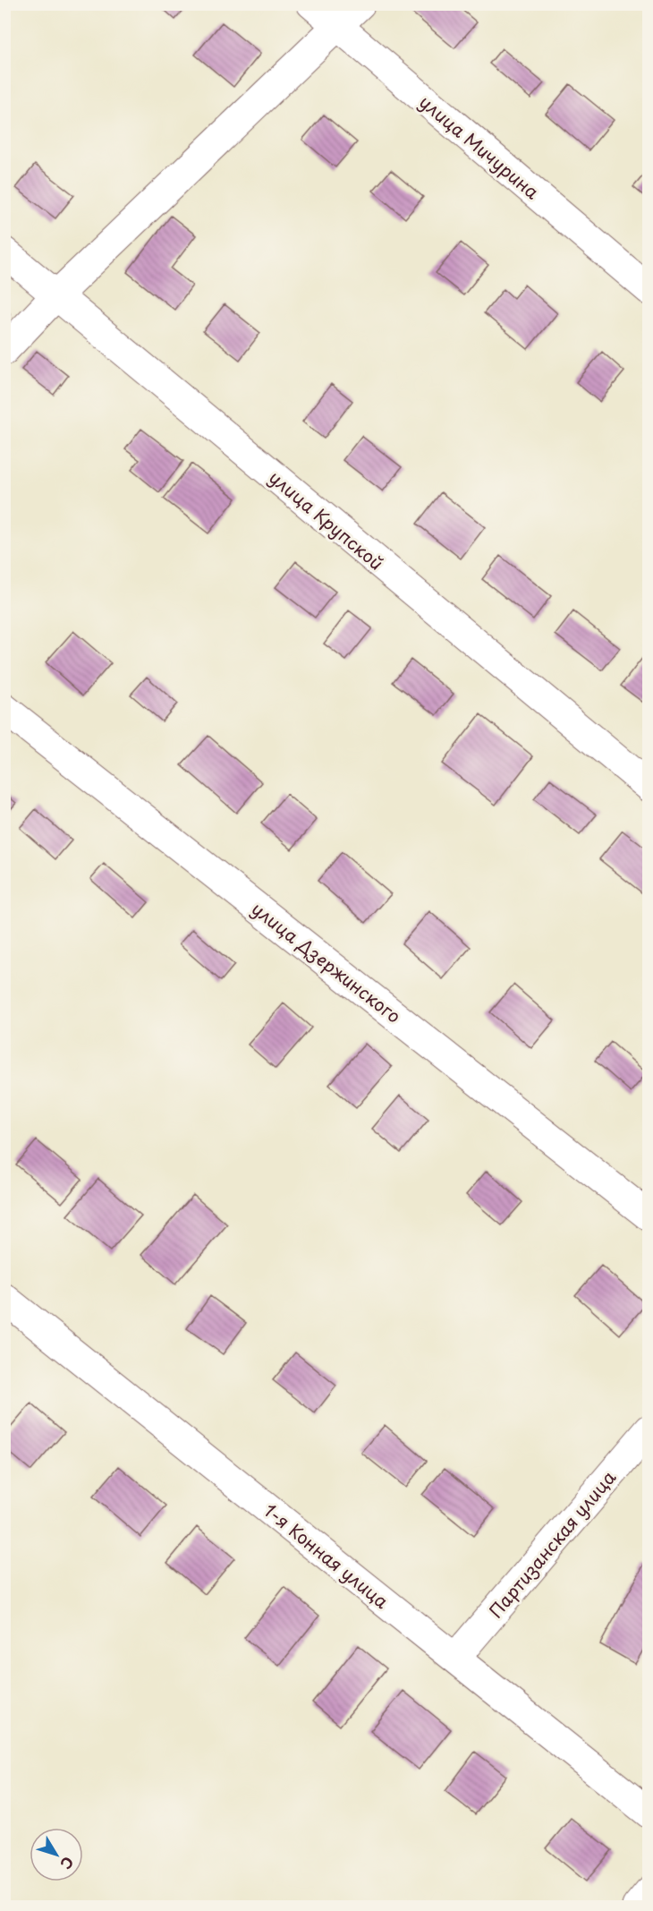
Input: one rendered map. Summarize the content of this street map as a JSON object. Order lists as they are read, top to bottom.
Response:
{
  "streets": {
    "street": [
      "улица Мичурина",
      "улица Крупской",
      "улица Дзержинского",
      "Партизанская улица",
      "1-я Конная улица"
    ]
  },
  "crossings": [
    ["Партизанская улица", "1-я Конная улица"]
  ],
  "north": "bottom right"
}
